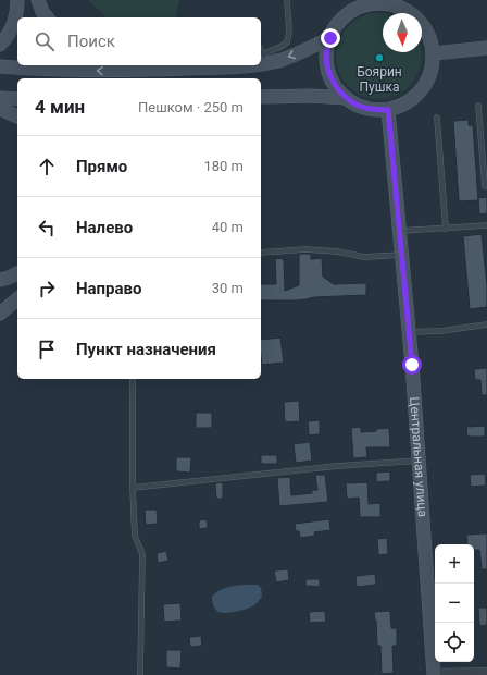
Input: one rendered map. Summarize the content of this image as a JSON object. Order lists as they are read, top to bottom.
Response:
{
  "streets": {
    "main road": ["Центральная улица"]
  },
  "places": ["Боярин Пушка"],
  "north": "bottom",
  "page": {
    "search": "Поиск",
    "heading": ["4 мин", "Пешком · 250 m"],
    "list": [
      ["Прямо", "180 m"],
      ["Налево", "40 m"],
      ["Направо", "30 m"],
      "Пункт назначения"
    ],
    "map_buttons": ["+", "−"]
  }
}
